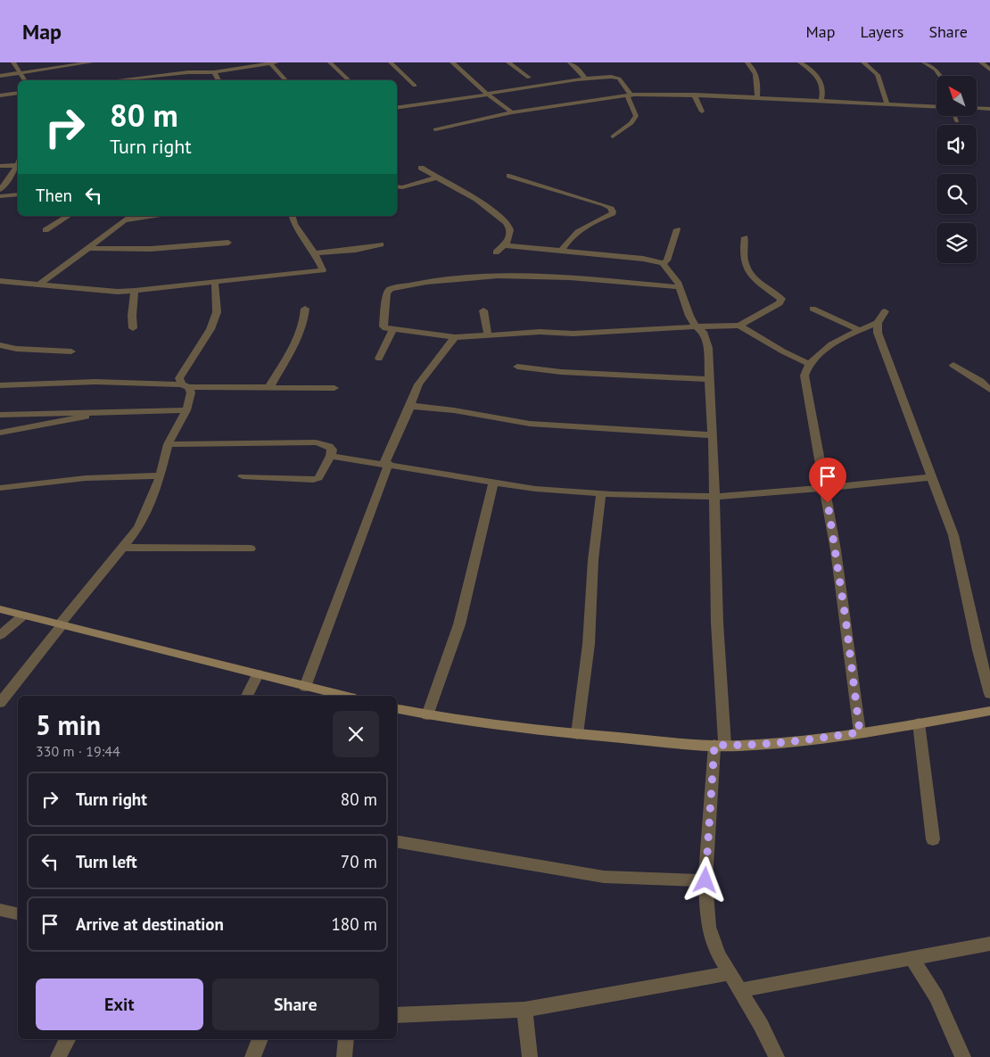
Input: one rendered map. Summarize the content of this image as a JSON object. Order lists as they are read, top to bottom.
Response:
{
  "north": "top left",
  "page": {
    "header": "Map",
    "nav": ["Map", "Layers", "Share"],
    "turn": ["80 m", "Turn right"],
    "then": "Then",
    "heading": ["5 min", "330 m · 19:44"],
    "list": [
      {
        "name": "Turn right",
        "value": "80 m"
      },
      {
        "name": "Turn left",
        "value": "70 m"
      },
      {
        "name": "Arrive at destination",
        "value": "180 m"
      }
    ],
    "buttons": ["Exit", "Share"]
  }
}
